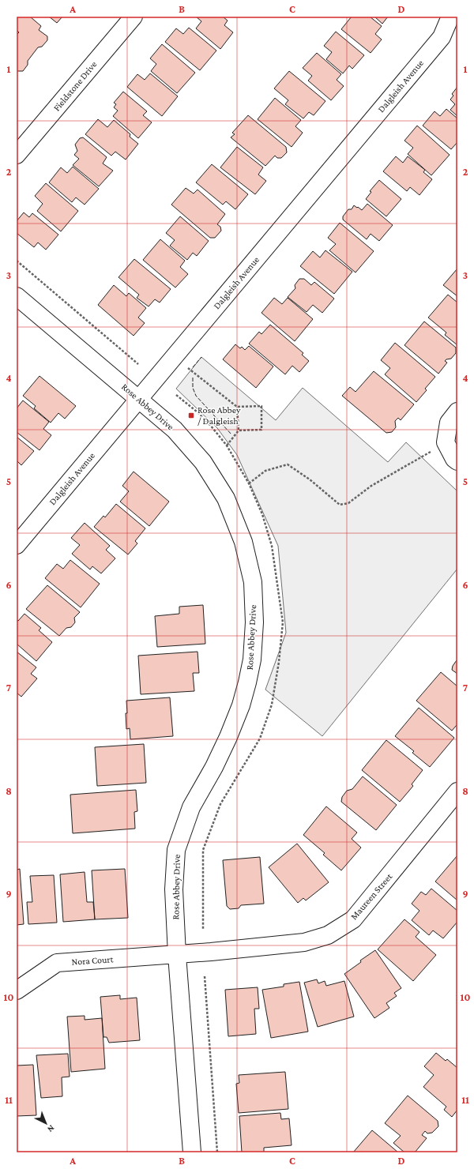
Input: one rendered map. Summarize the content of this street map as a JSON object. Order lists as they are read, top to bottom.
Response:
{
  "streets": {
    "street": [
      "Fieldstone Drive",
      "Dalgleish Avenue",
      "Rose Abbey Drive",
      "Maureen Street",
      "Nora Court"
    ]
  },
  "crossings": [
    ["Dalgleish Avenue", "Rose Abbey Drive"],
    ["Rose Abbey Drive", "Maureen Street"],
    ["Rose Abbey Drive", "Nora Court"],
    ["Maureen Street", "Nora Court"]
  ],
  "places": {
    "transit": ["Rose Abbey / Dalgleish"]
  },
  "north": "bottom right",
  "grid": {
    "columns": [
      "A",
      "B",
      "C",
      "D"
    ],
    "rows": [
      "1",
      "2",
      "3",
      "4",
      "5",
      "6",
      "7",
      "8",
      "9",
      "10",
      "11"
    ]
  }
}
